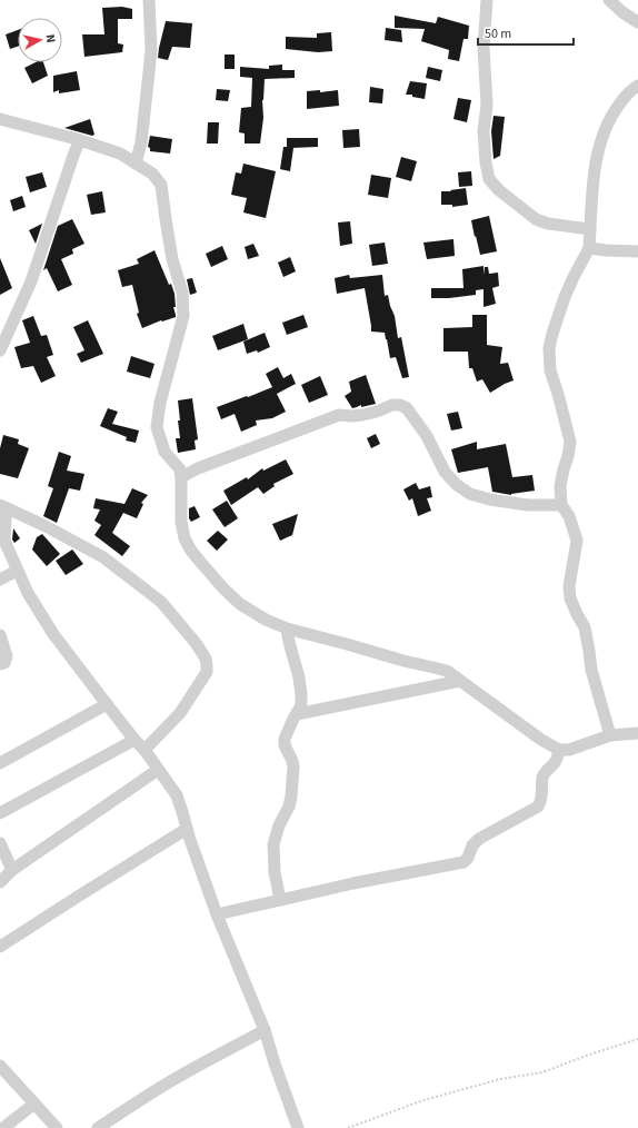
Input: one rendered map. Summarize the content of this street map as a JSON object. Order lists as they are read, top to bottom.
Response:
{
  "scale_bar": "50 m",
  "north": "right"
}
